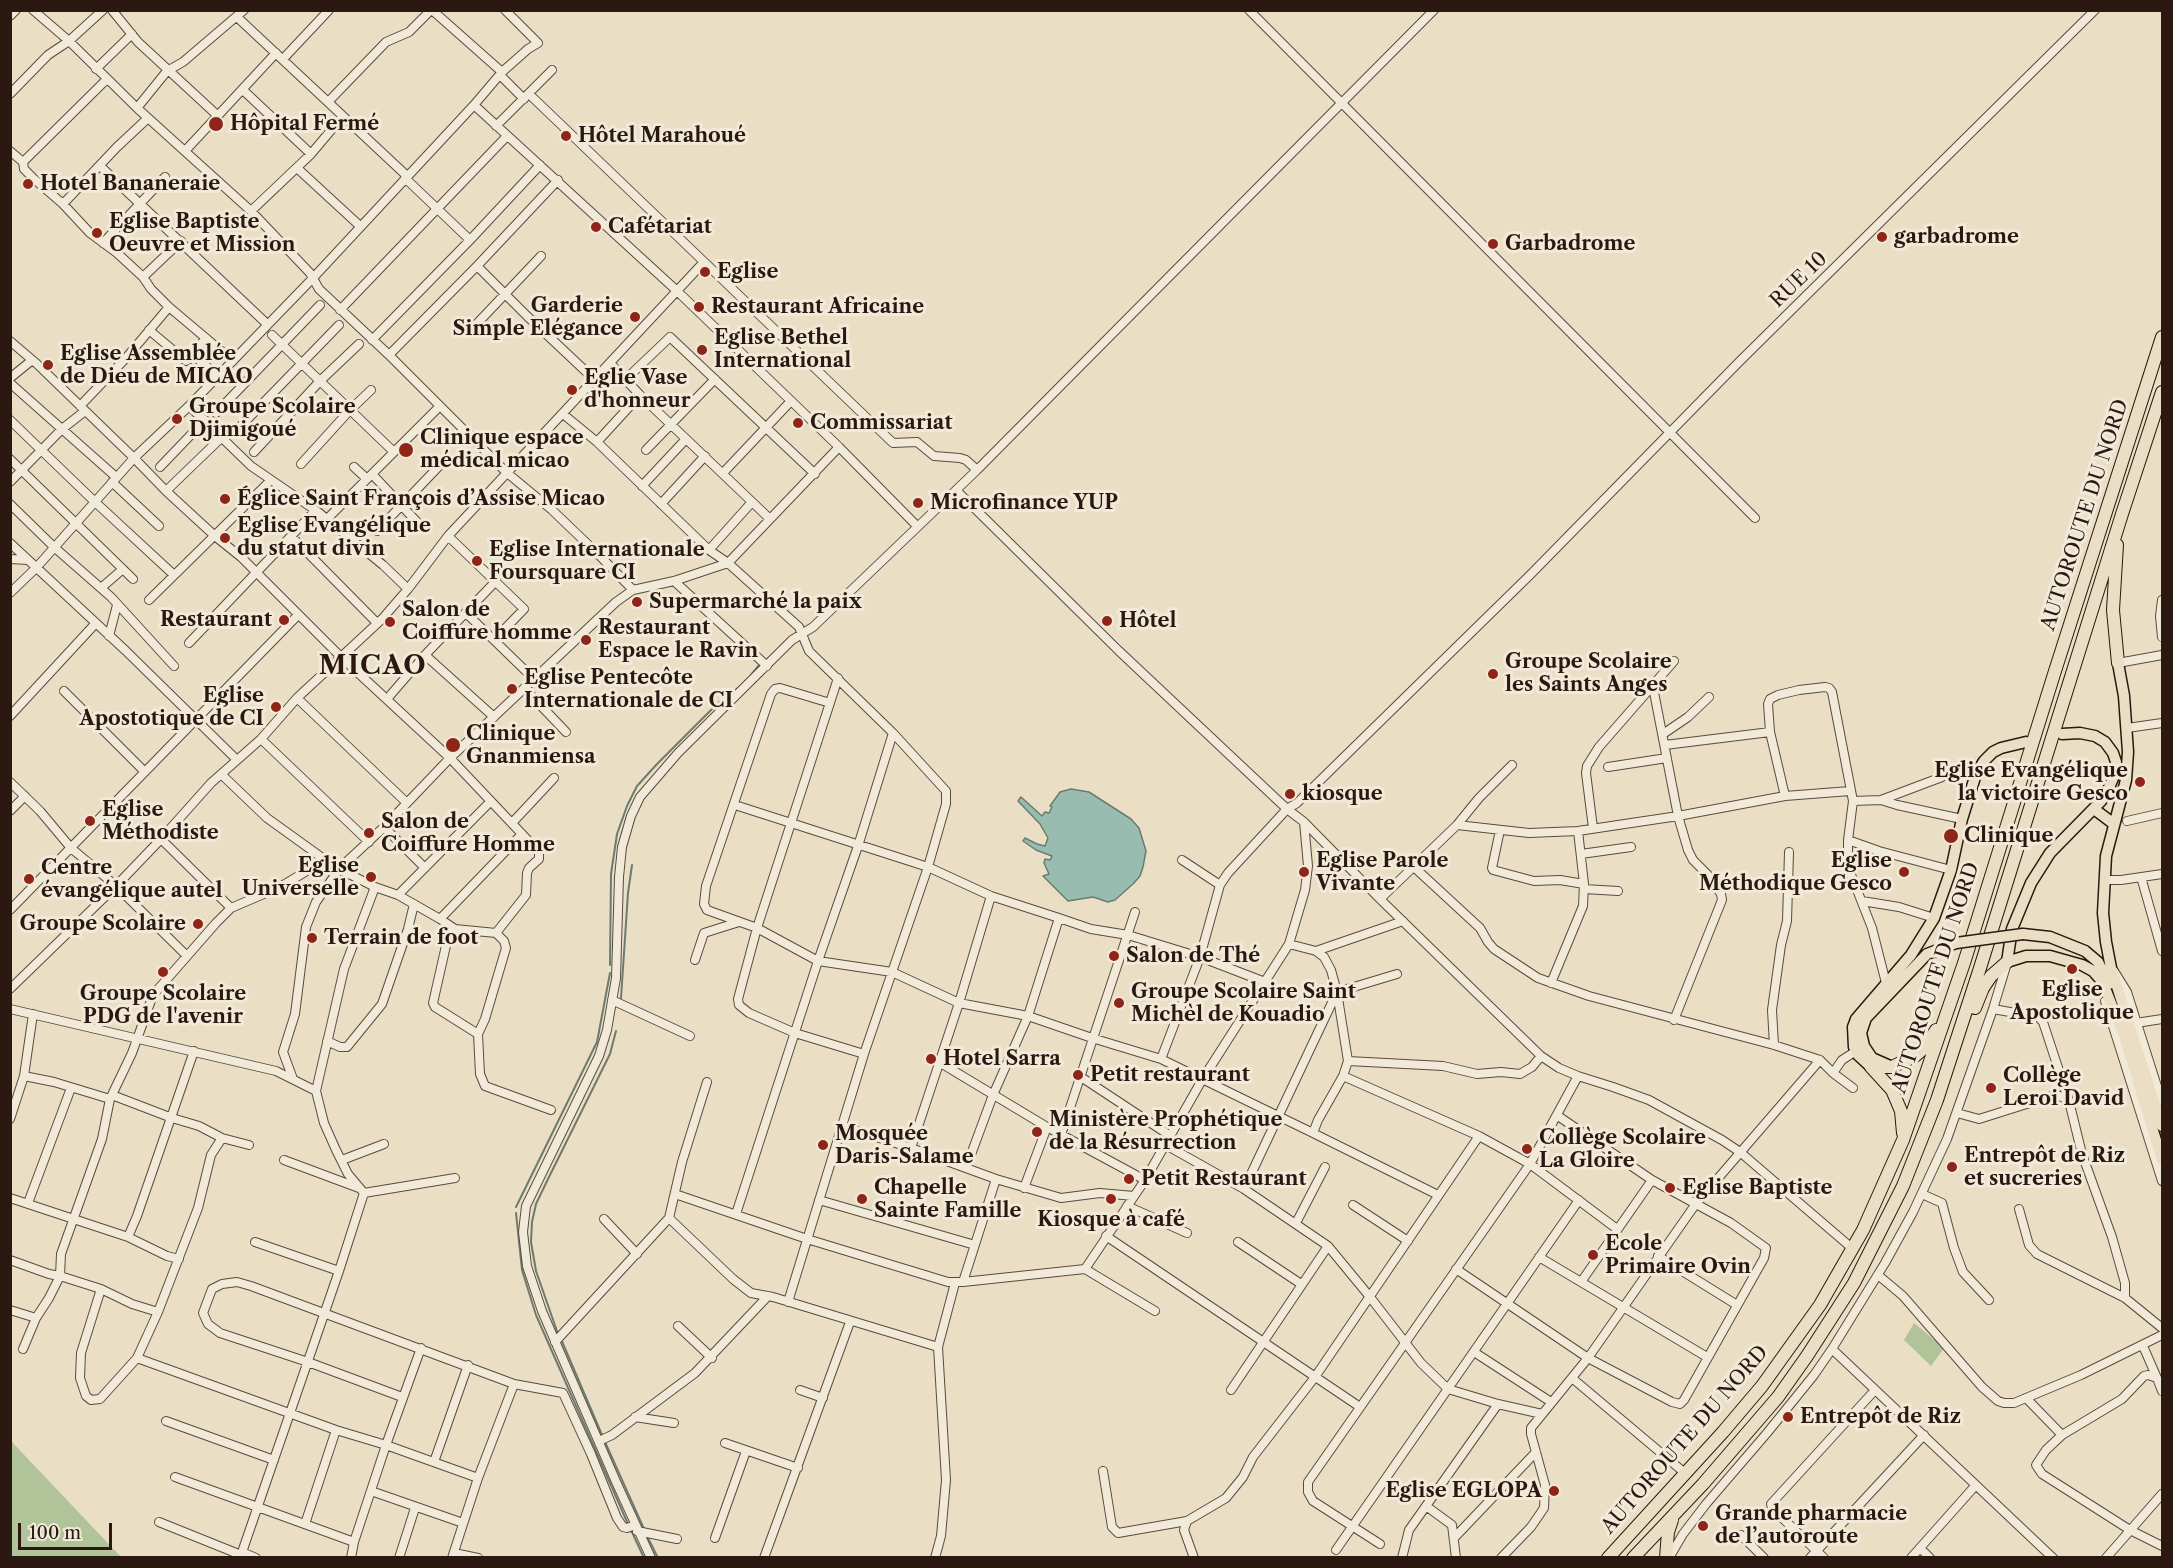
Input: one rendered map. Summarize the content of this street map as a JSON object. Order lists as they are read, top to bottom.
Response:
{
  "streets": {
    "highway": ["AUTOROUTE DU NORD"],
    "street": ["RUE 10"]
  },
  "districts": ["MICAO"],
  "places": [
    "Hôpital Fermé",
    "Hôtel Marahoué",
    "Hotel Bananeraie",
    "Cafétariat",
    "Eglise Baptiste Oeuvre et Mission",
    "garbadrome",
    "Garbadrome",
    "Eglise",
    "Restaurant Africaine",
    "Garderie Simple Elégance",
    "Eglise Bethel International",
    "Eglise Assemblée de Dieu de MICAO",
    "Eglie Vase d'honneur",
    "Groupe Scolaire Djimigoué",
    "Commissariat",
    "Clinique espace médical micao",
    "Églice Saint François d’Assise Micao",
    "Microfinance YUP",
    "Eglise Evangélique du statut divin",
    "Eglise Internationale Foursquare CI",
    "Supermarché la paix",
    "Restaurant",
    "Hôtel",
    "Salon de Coiffure homme",
    "Restaurant Espace le Ravin",
    "Groupe Scolaire les Saints Anges",
    "Eglise Pentecôte Internationale de CI",
    "Eglise Apostotique de CI",
    "Clinique Gnanmiensa",
    "Eglise Evangélique la victoire Gesco",
    "kiosque",
    "Eglise Méthodiste",
    "Salon de Coiffure Homme",
    "Clinique",
    "Eglise Parole Vivante",
    "Eglise Méthodique Gesco",
    "Eglise Universelle",
    "Centre évangélique autel",
    "Groupe Scolaire",
    "Terrain de foot",
    "Salon de Thé",
    "Eglise Apostolique",
    "Groupe Scolaire PDG de l'avenir",
    "Groupe Scolaire Saint Michèl de Kouadio",
    "Hotel Sarra",
    "Petit restaurant",
    "Collège Leroi David",
    "Ministère Prophétique de la Résurrection",
    "Mosquée Daris-Salame",
    "Collège Scolaire La Gloire",
    "Entrepôt de Riz et sucreries",
    "Petit Restaurant",
    "Eglise Baptiste",
    "Chapelle Sainte Famille",
    "Kiosque à café",
    "Ecole Primaire Ovin",
    "Entrepôt de Riz",
    "Eglise EGLOPA",
    "Grande pharmacie de l’autoroute"
  ],
  "scale_bar": "100 m"
}
